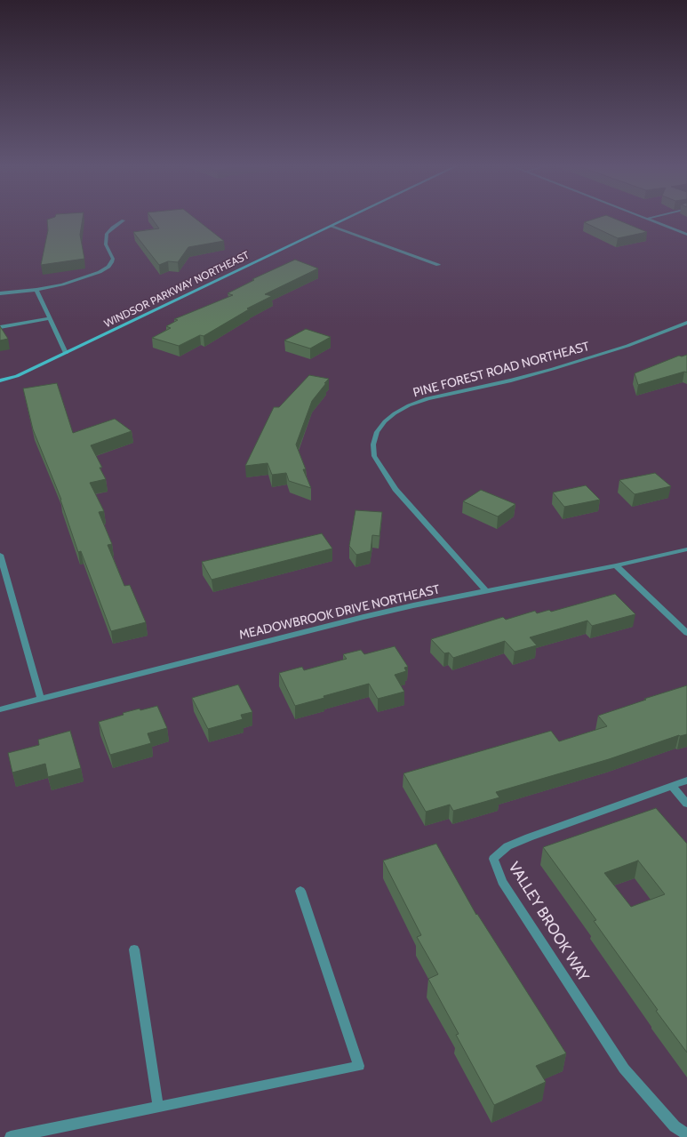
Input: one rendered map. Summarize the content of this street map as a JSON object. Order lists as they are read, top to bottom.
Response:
{
  "streets": {
    "street": [
      "WINDSOR PARKWAY NORTHEAST",
      "PINE FOREST ROAD NORTHEAST",
      "MEADOWBROOK DRIVE NORTHEAST",
      "VALLEY BROOK WAY"
    ]
  },
  "crossings": [
    ["PINE FOREST ROAD NORTHEAST", "MEADOWBROOK DRIVE NORTHEAST"]
  ]
}
